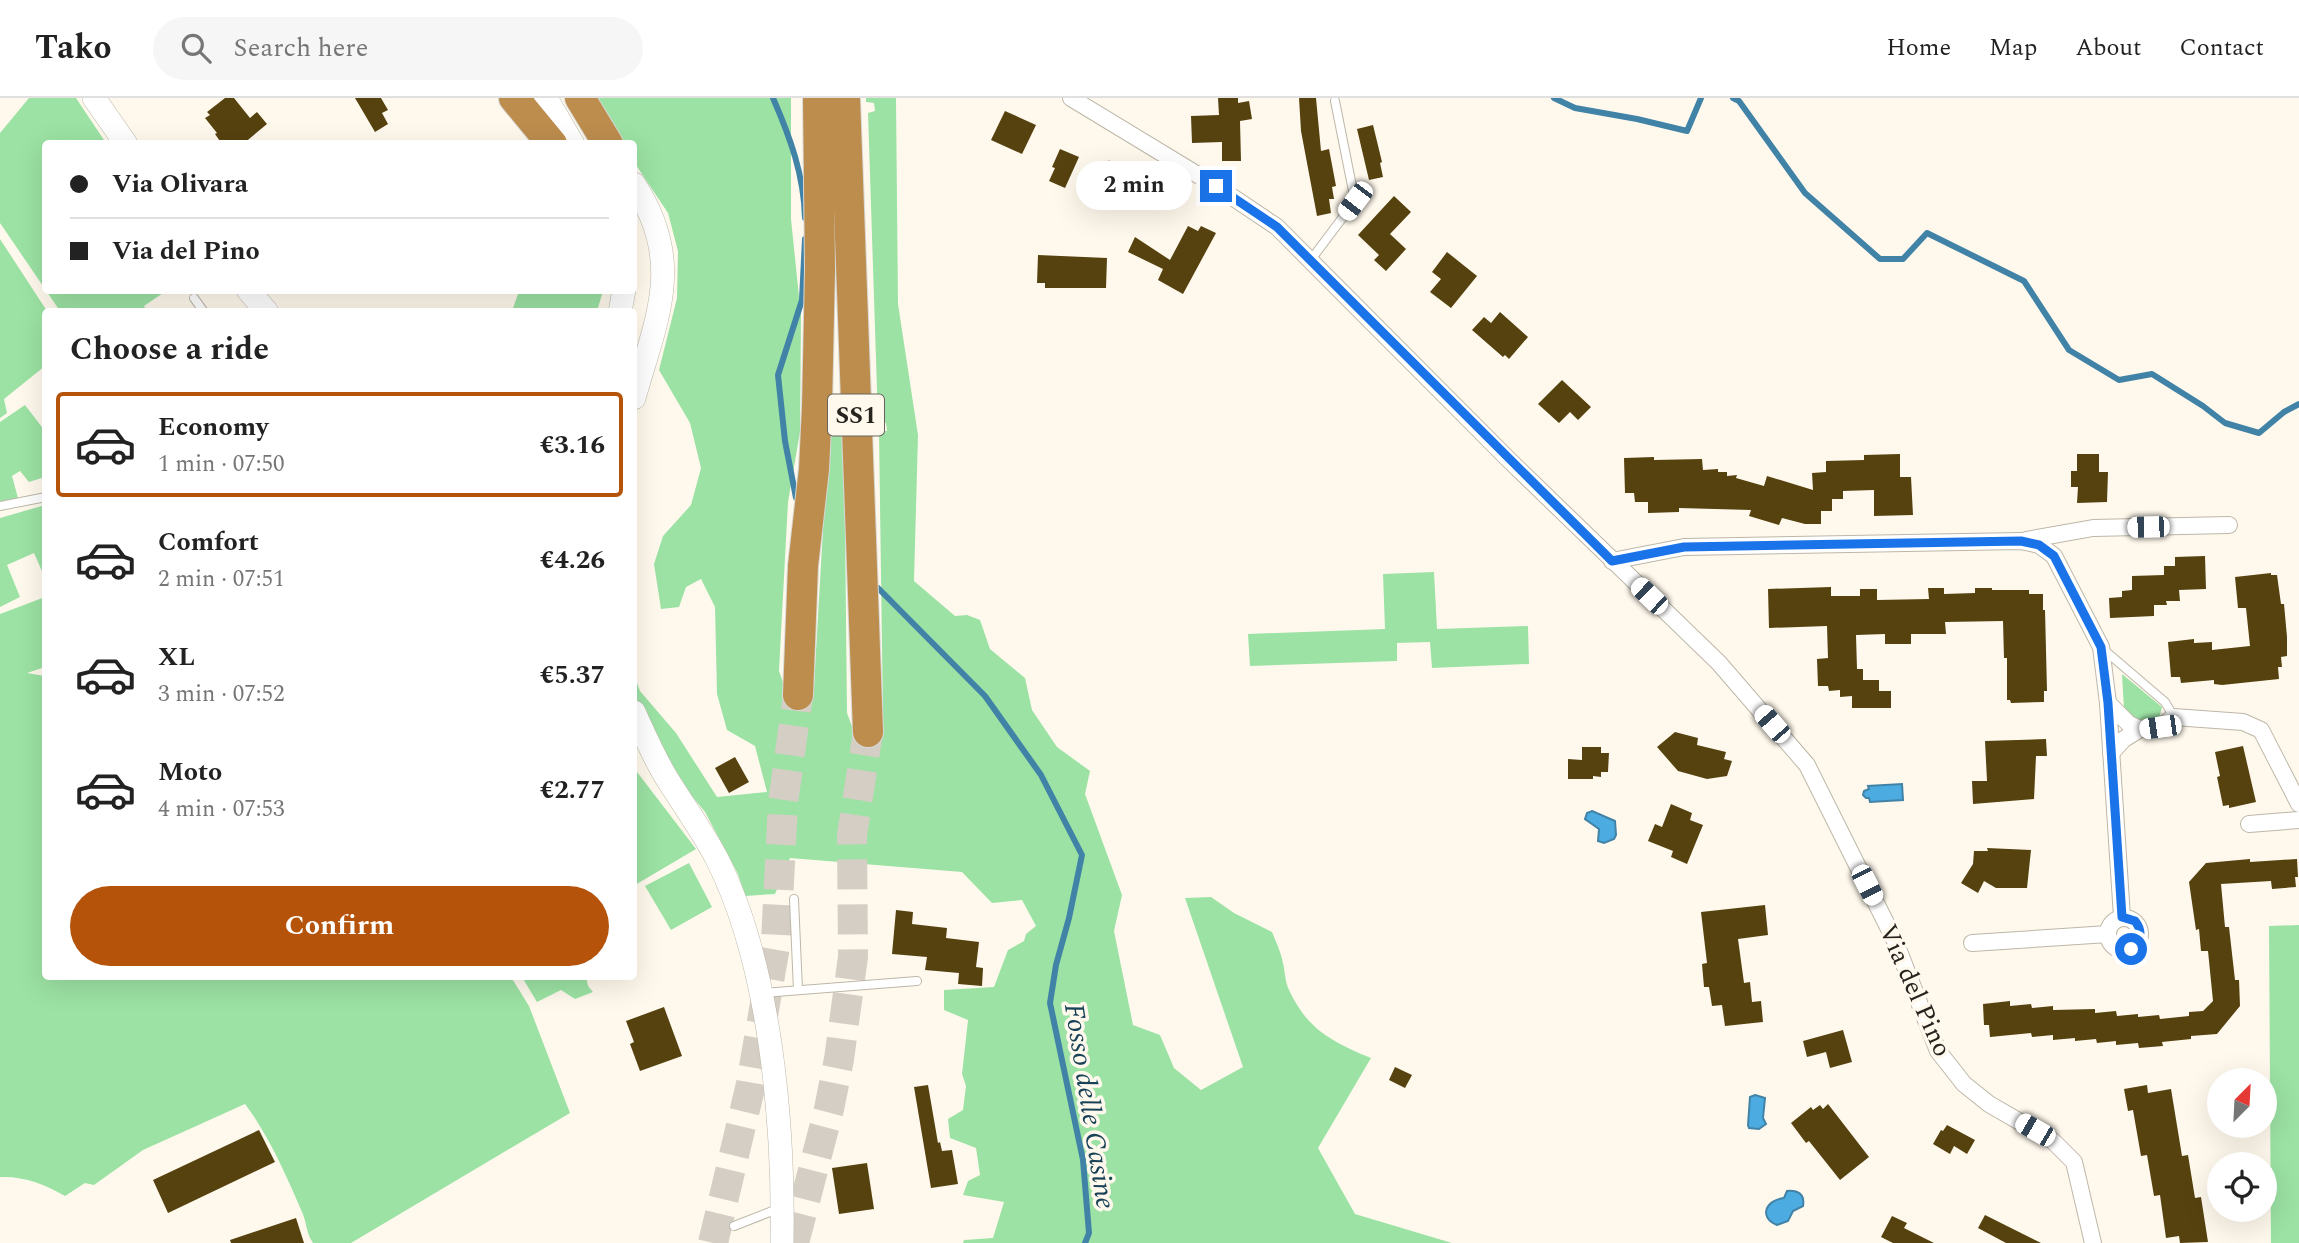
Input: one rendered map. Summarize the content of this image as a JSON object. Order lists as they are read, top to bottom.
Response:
{
  "streets": {
    "highway": ["SS1"],
    "street": ["Via del Pino"]
  },
  "water": ["Fosso delle Casine"],
  "north": "top right",
  "page": {
    "header": "Tako",
    "search": "Search here",
    "nav": [
      "Home",
      "Map",
      "About",
      "Contact"
    ],
    "banner": ["Via Olivara", "Via del Pino"],
    "bubble": "2 min",
    "heading": "Choose a ride",
    "list": [
      {
        "name": "Economy",
        "note": "1 min · 07:50",
        "value": "€3.16"
      },
      {
        "name": "Comfort",
        "note": "2 min · 07:51",
        "value": "€4.26"
      },
      {
        "name": "XL",
        "note": "3 min · 07:52",
        "value": "€5.37"
      },
      {
        "name": "Moto",
        "note": "4 min · 07:53",
        "value": "€2.77"
      }
    ],
    "buttons": "Confirm"
  }
}
